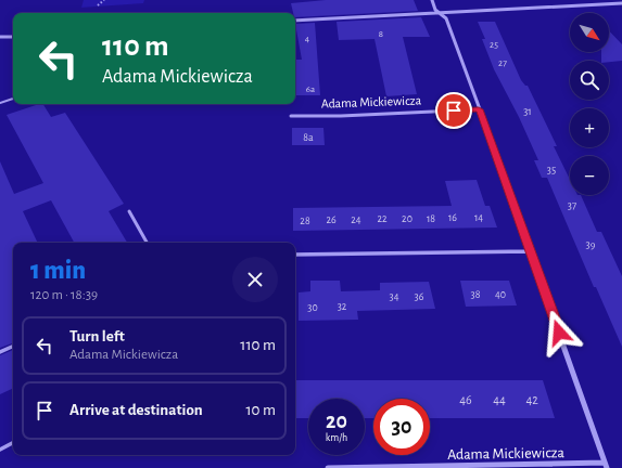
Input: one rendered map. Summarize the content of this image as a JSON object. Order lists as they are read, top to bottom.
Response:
{
  "streets": {
    "street": ["Adama Mickiewicza"]
  },
  "house_numbers": [
    "8",
    "4",
    "25",
    "27",
    "6a",
    "31",
    "8a",
    "35",
    "37",
    "16",
    "14",
    "22",
    "20",
    "18",
    "26",
    "24",
    "28",
    "39",
    "38",
    "40",
    "34",
    "36",
    "32",
    "30",
    "46",
    "44",
    "42"
  ],
  "north": "bottom right",
  "page": {
    "map_buttons": ["+", "−"],
    "turn": ["110 m", "Adama Mickiewicza"],
    "heading": ["1 min", "120 m · 18:39"],
    "list": [
      {
        "name": "Turn left",
        "note": "Adama Mickiewicza",
        "value": "110 m"
      },
      {
        "name": "Arrive at destination",
        "value": "10 m"
      }
    ],
    "speed": "20 km/h",
    "limit": "30"
  }
}
